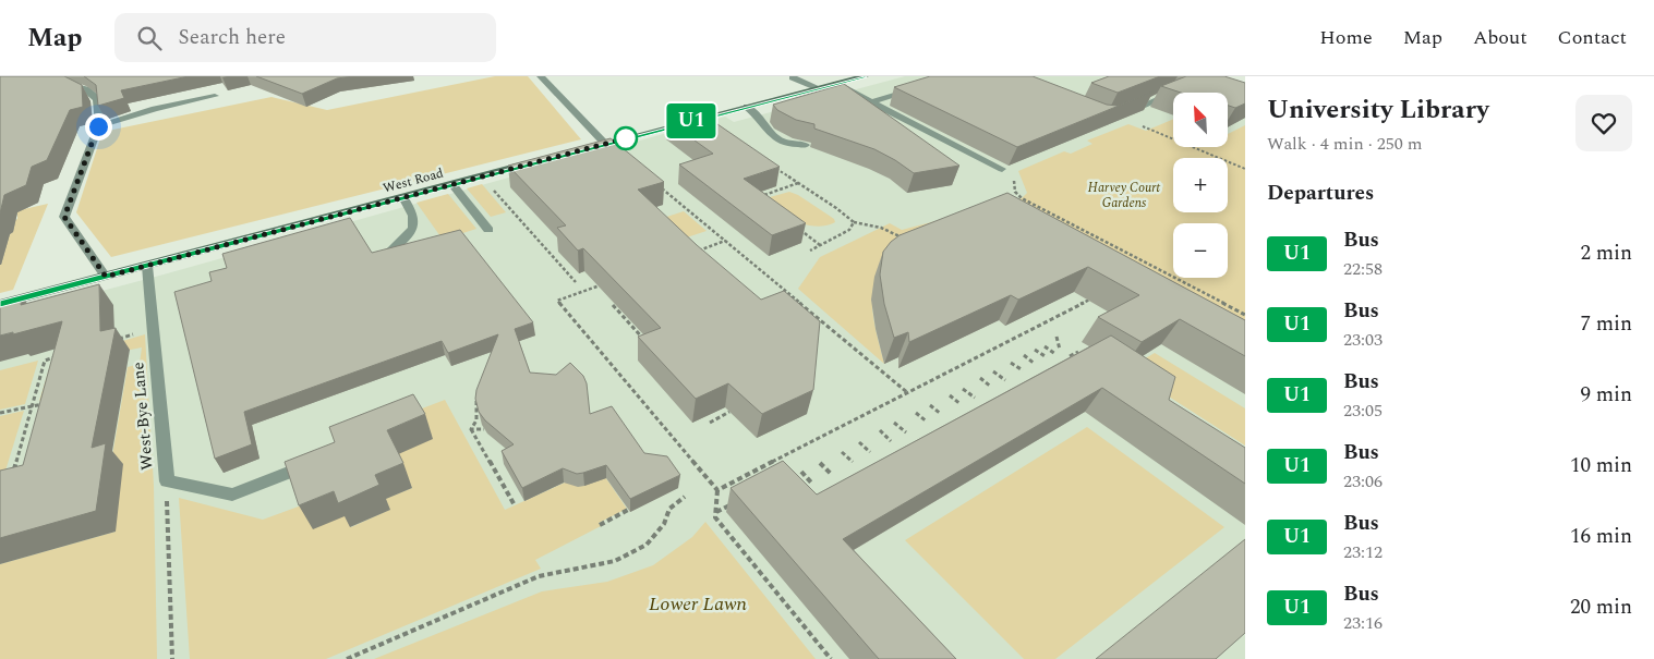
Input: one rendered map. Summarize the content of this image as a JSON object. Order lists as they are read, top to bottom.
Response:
{
  "streets": {
    "street": ["West Road"],
    "lane": ["West-Bye Lane"]
  },
  "crossings": [
    ["West Road", "West-Bye Lane"]
  ],
  "parks": ["Harvey Court Gardens", "Lower Lawn"],
  "lines": ["bus line U1"],
  "north": "top left",
  "page": {
    "header": "Map",
    "search": "Search here",
    "nav": [
      "Home",
      "Map",
      "About",
      "Contact"
    ],
    "on_map": "U1",
    "heading": [
      ["University Library", "Walk · 4 min · 250 m"],
      "Departures"
    ],
    "map_buttons": ["+", "−"],
    "list": [
      {
        "mark": "U1",
        "name": "Bus",
        "note": "22:58",
        "value": "2 min"
      },
      {
        "mark": "U1",
        "name": "Bus",
        "note": "23:03",
        "value": "7 min"
      },
      {
        "mark": "U1",
        "name": "Bus",
        "note": "23:05",
        "value": "9 min"
      },
      {
        "mark": "U1",
        "name": "Bus",
        "note": "23:06",
        "value": "10 min"
      },
      {
        "mark": "U1",
        "name": "Bus",
        "note": "23:12",
        "value": "16 min"
      },
      {
        "mark": "U1",
        "name": "Bus",
        "note": "23:16",
        "value": "20 min"
      }
    ]
  }
}
